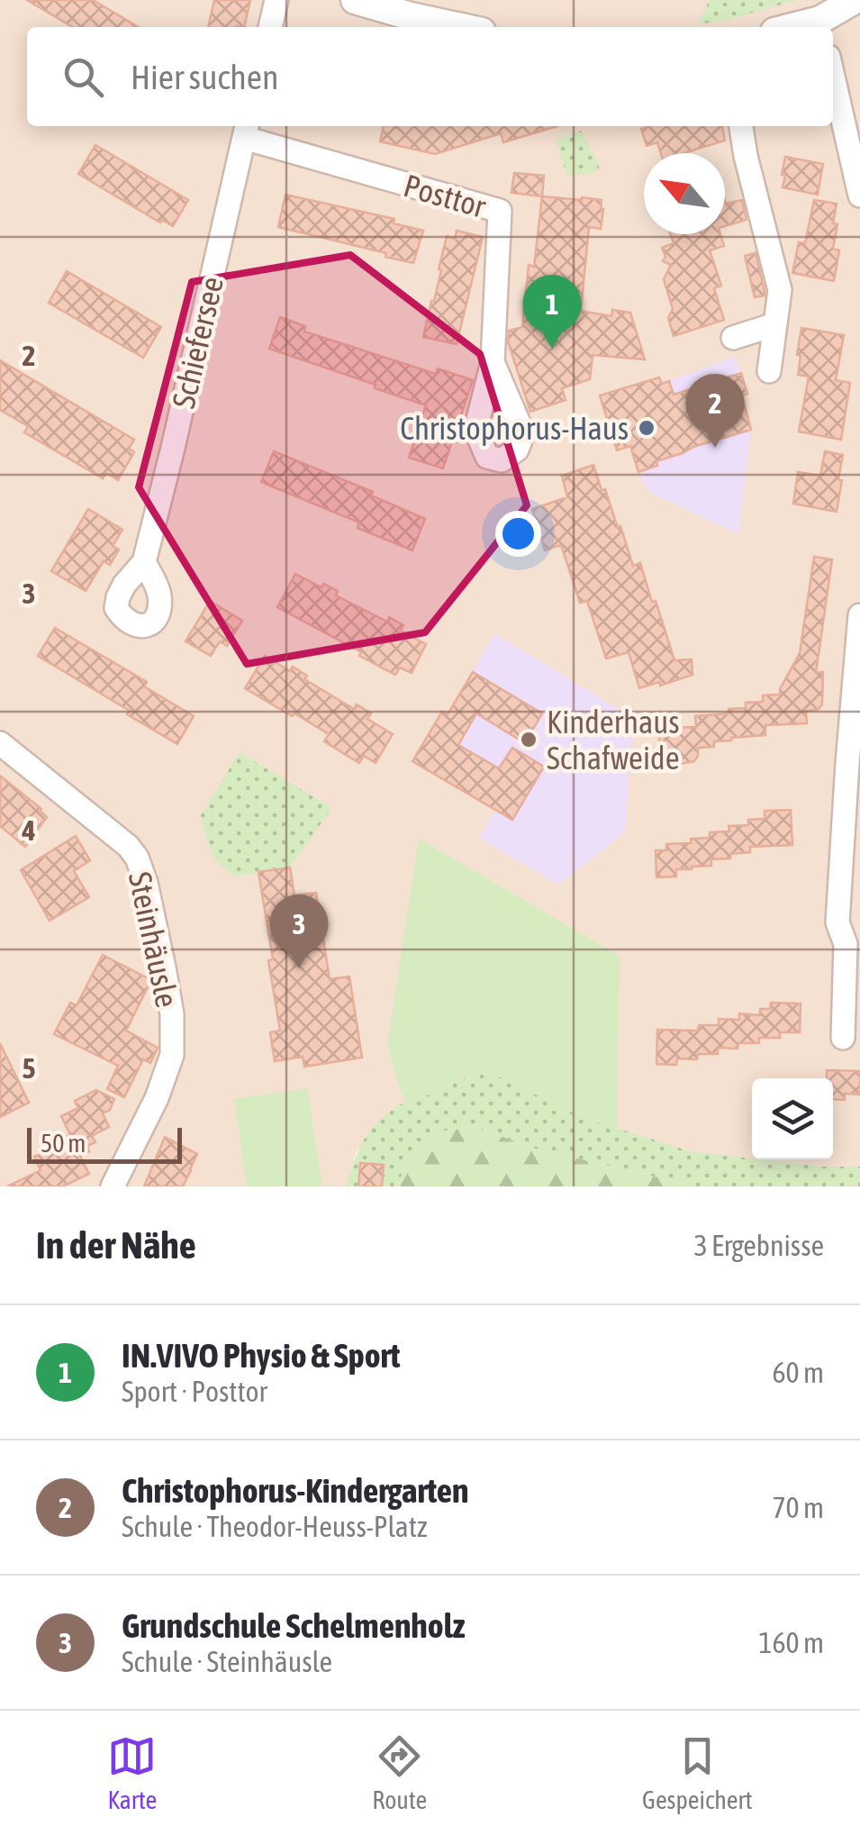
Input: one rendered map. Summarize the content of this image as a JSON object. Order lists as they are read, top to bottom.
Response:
{
  "streets": {
    "street": ["Posttor", "Schiefersee", "Steinhäusle"]
  },
  "crossings": [
    ["Posttor", "Schiefersee"]
  ],
  "places": ["Christophorus-Haus", "Kinderhaus Schafweide"],
  "scale_bar": "50 m",
  "north": "top left",
  "page": {
    "search": "Hier suchen",
    "pins": ["1", "2", "3"],
    "scale": "50 m",
    "heading": ["In der Nähe", "3 Ergebnisse"],
    "list": [
      {
        "mark": "1",
        "name": "IN.VIVO Physio & Sport",
        "note": "Sport · Posttor",
        "value": "60 m"
      },
      {
        "mark": "2",
        "name": "Christophorus-Kindergarten",
        "note": "Schule · Theodor-Heuss-Platz",
        "value": "70 m"
      },
      {
        "mark": "3",
        "name": "Grundschule Schelmenholz",
        "note": "Schule · Steinhäusle",
        "value": "160 m"
      }
    ],
    "nav": ["Karte", "Route", "Gespeichert"]
  },
  "grid": {
    "rows": [
      "2",
      "3",
      "4",
      "5"
    ]
  }
}
